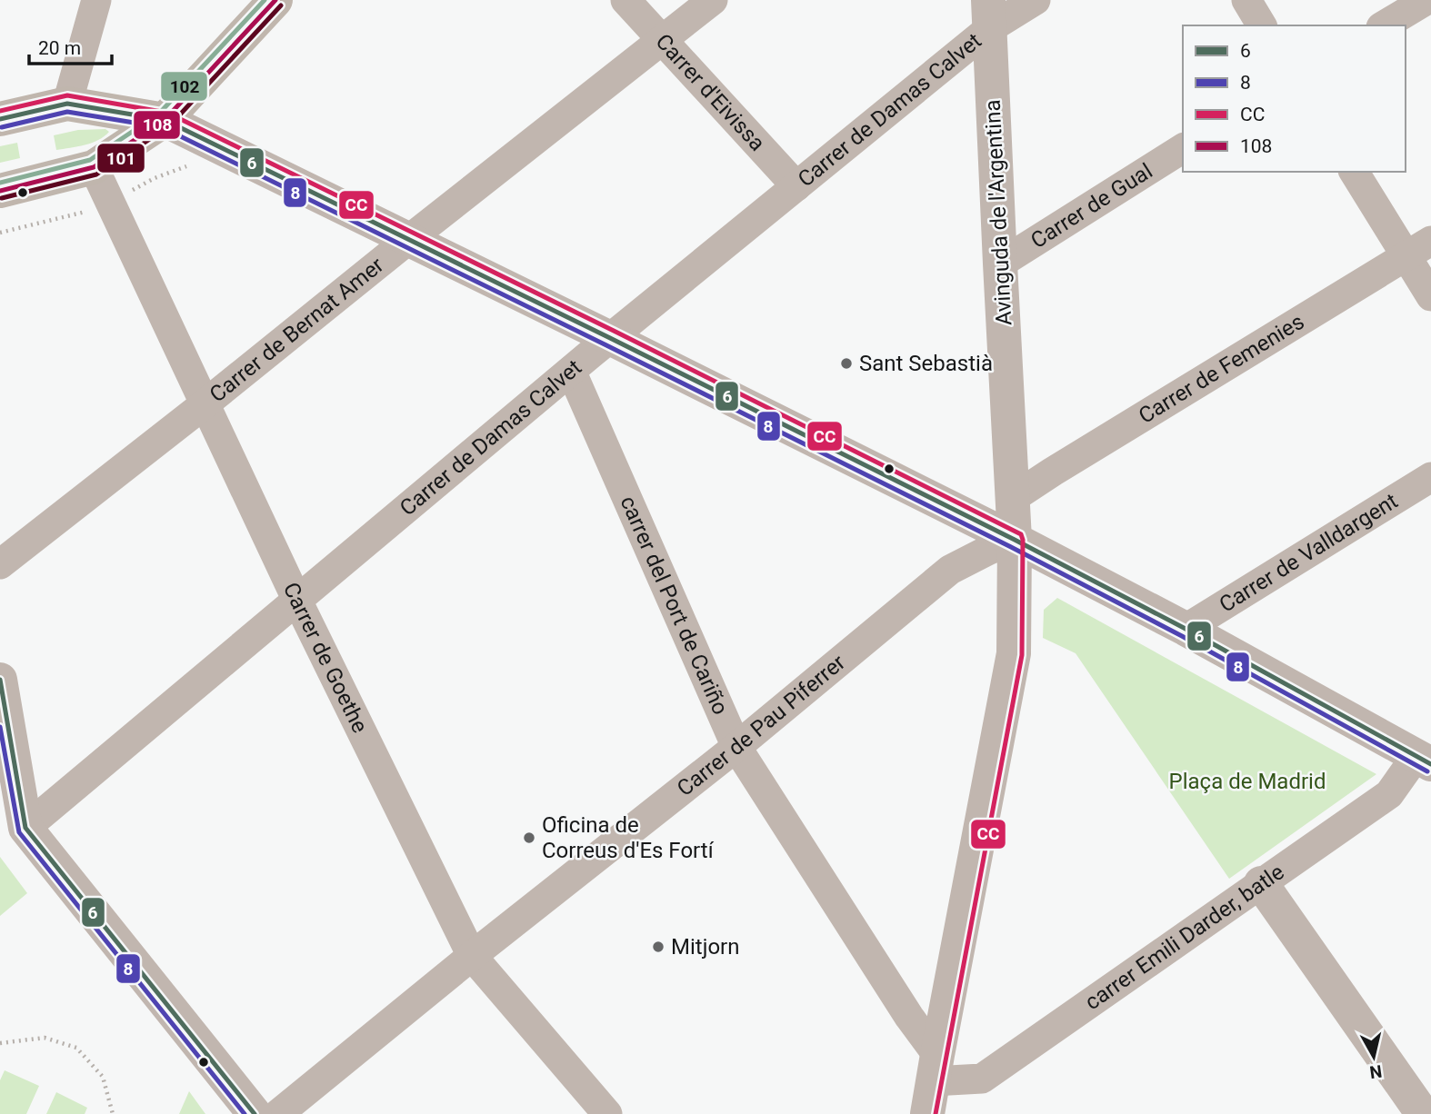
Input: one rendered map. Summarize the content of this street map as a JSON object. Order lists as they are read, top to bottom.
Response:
{
  "streets": {
    "street": [
      "Carrer d'Eivissa",
      "Carrer de Damas Calvet",
      "Carrer de Gual",
      "Avinguda de l'Argentina",
      "Carrer de Bernat Amer",
      "Carrer de Femenies",
      "Carrer de Valldargent",
      "carrer del Port de Cariño",
      "Carrer de Goethe",
      "Carrer de Pau Piferrer",
      "carrer Emili Darder, batle"
    ]
  },
  "crossings": [
    ["Carrer d'Eivissa", "Carrer de Damas Calvet"],
    ["Carrer d'Eivissa", "Carrer de Bernat Amer"],
    ["Carrer de Damas Calvet", "Avinguda de l'Argentina"],
    ["Carrer de Damas Calvet", "carrer del Port de Cariño"],
    ["Carrer de Damas Calvet", "Carrer de Goethe"],
    ["Carrer de Gual", "Avinguda de l'Argentina"],
    ["Avinguda de l'Argentina", "Carrer de Femenies"],
    ["Avinguda de l'Argentina", "carrer del Port de Cariño"],
    ["Avinguda de l'Argentina", "Carrer de Pau Piferrer"],
    ["Avinguda de l'Argentina", "carrer Emili Darder, batle"],
    ["Carrer de Bernat Amer", "Carrer de Goethe"],
    ["carrer del Port de Cariño", "Carrer de Pau Piferrer"],
    ["carrer del Port de Cariño", "carrer Emili Darder, batle"],
    ["Carrer de Goethe", "Carrer de Pau Piferrer"]
  ],
  "parks": ["Plaça de Madrid"],
  "places": ["Sant Sebastià", "Oficina de Correus d'Es Fortí", "Mitjorn"],
  "lines": [
    "transit line 108",
    "transit line 102",
    "transit line 101",
    "transit line CC",
    "transit line 6",
    "transit line 8"
  ],
  "legend": [
    "6",
    "8",
    "CC",
    "108"
  ],
  "scale_bar": "20 m",
  "north": "bottom"
}
